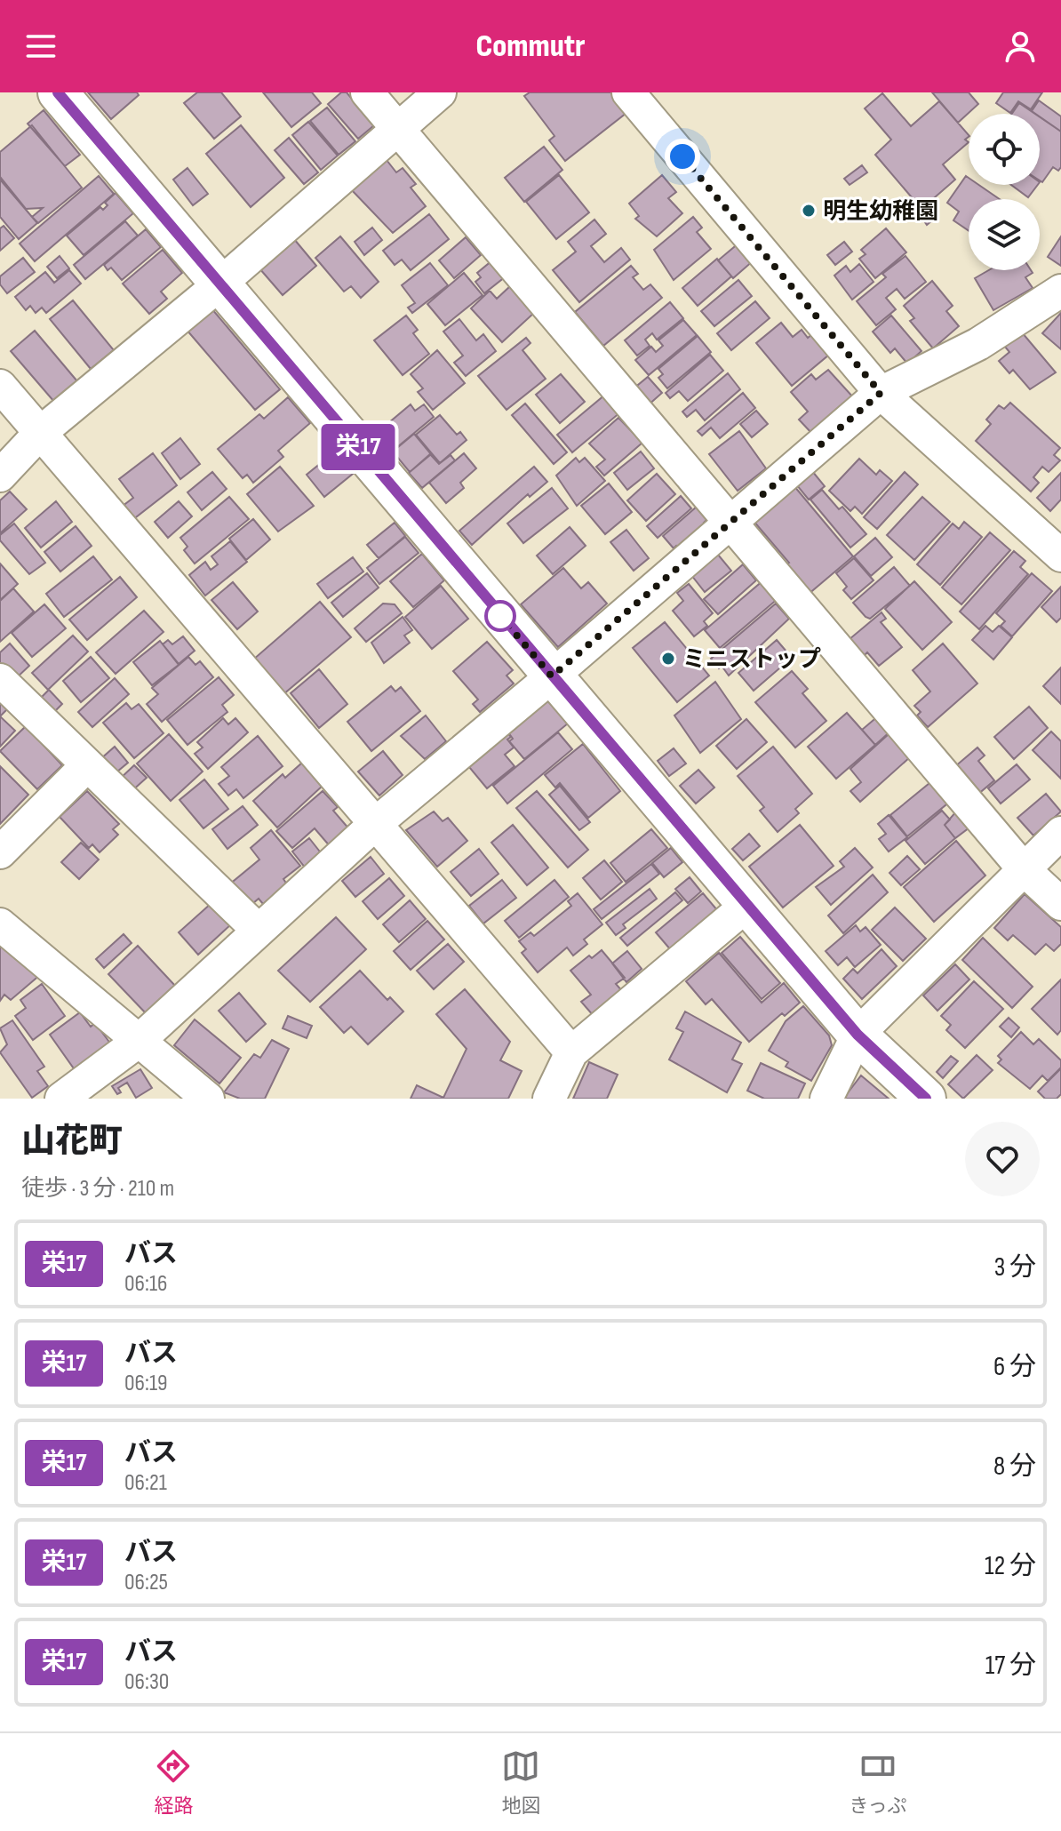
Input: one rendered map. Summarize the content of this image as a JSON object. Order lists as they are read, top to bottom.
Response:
{
  "places": ["明生幼稚園", "ミニストップ"],
  "lines": ["bus line 栄17"],
  "page": {
    "header": "Commutr",
    "on_map": "栄17",
    "heading": ["山花町", "徒歩 · 3 分 · 210 m"],
    "list": [
      {
        "mark": "栄17",
        "name": "バス",
        "note": "06:16",
        "value": "3 分"
      },
      {
        "mark": "栄17",
        "name": "バス",
        "note": "06:19",
        "value": "6 分"
      },
      {
        "mark": "栄17",
        "name": "バス",
        "note": "06:21",
        "value": "8 分"
      },
      {
        "mark": "栄17",
        "name": "バス",
        "note": "06:25",
        "value": "12 分"
      },
      {
        "mark": "栄17",
        "name": "バス",
        "note": "06:30",
        "value": "17 分"
      }
    ],
    "tabs": ["経路", "地図", "きっぷ"]
  }
}
